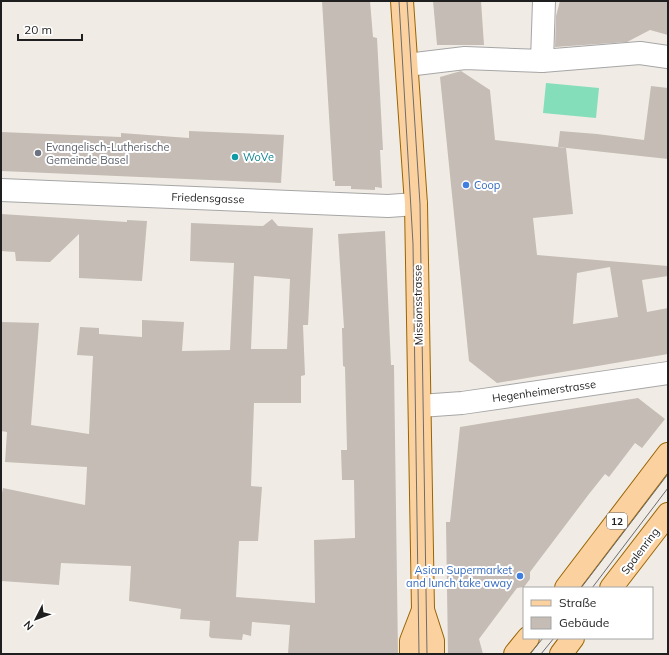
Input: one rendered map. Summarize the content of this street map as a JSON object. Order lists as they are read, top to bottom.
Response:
{
  "streets": {
    "main road": ["Missionsstrasse", "12", "Spalenring"],
    "street": ["Friedensgasse", "Hegenheimerstrasse"]
  },
  "crossings": [
    ["Friedensgasse", "Missionsstrasse"],
    ["Missionsstrasse", "Hegenheimerstrasse"]
  ],
  "places": [
    "Evangelisch-Lutherische Gemeinde Basel",
    "WoVe",
    "Coop",
    "Asian Supermarket and lunch take away"
  ],
  "legend": ["Straße", "Gebäude"],
  "scale_bar": "20 m",
  "north": "bottom left"
}
